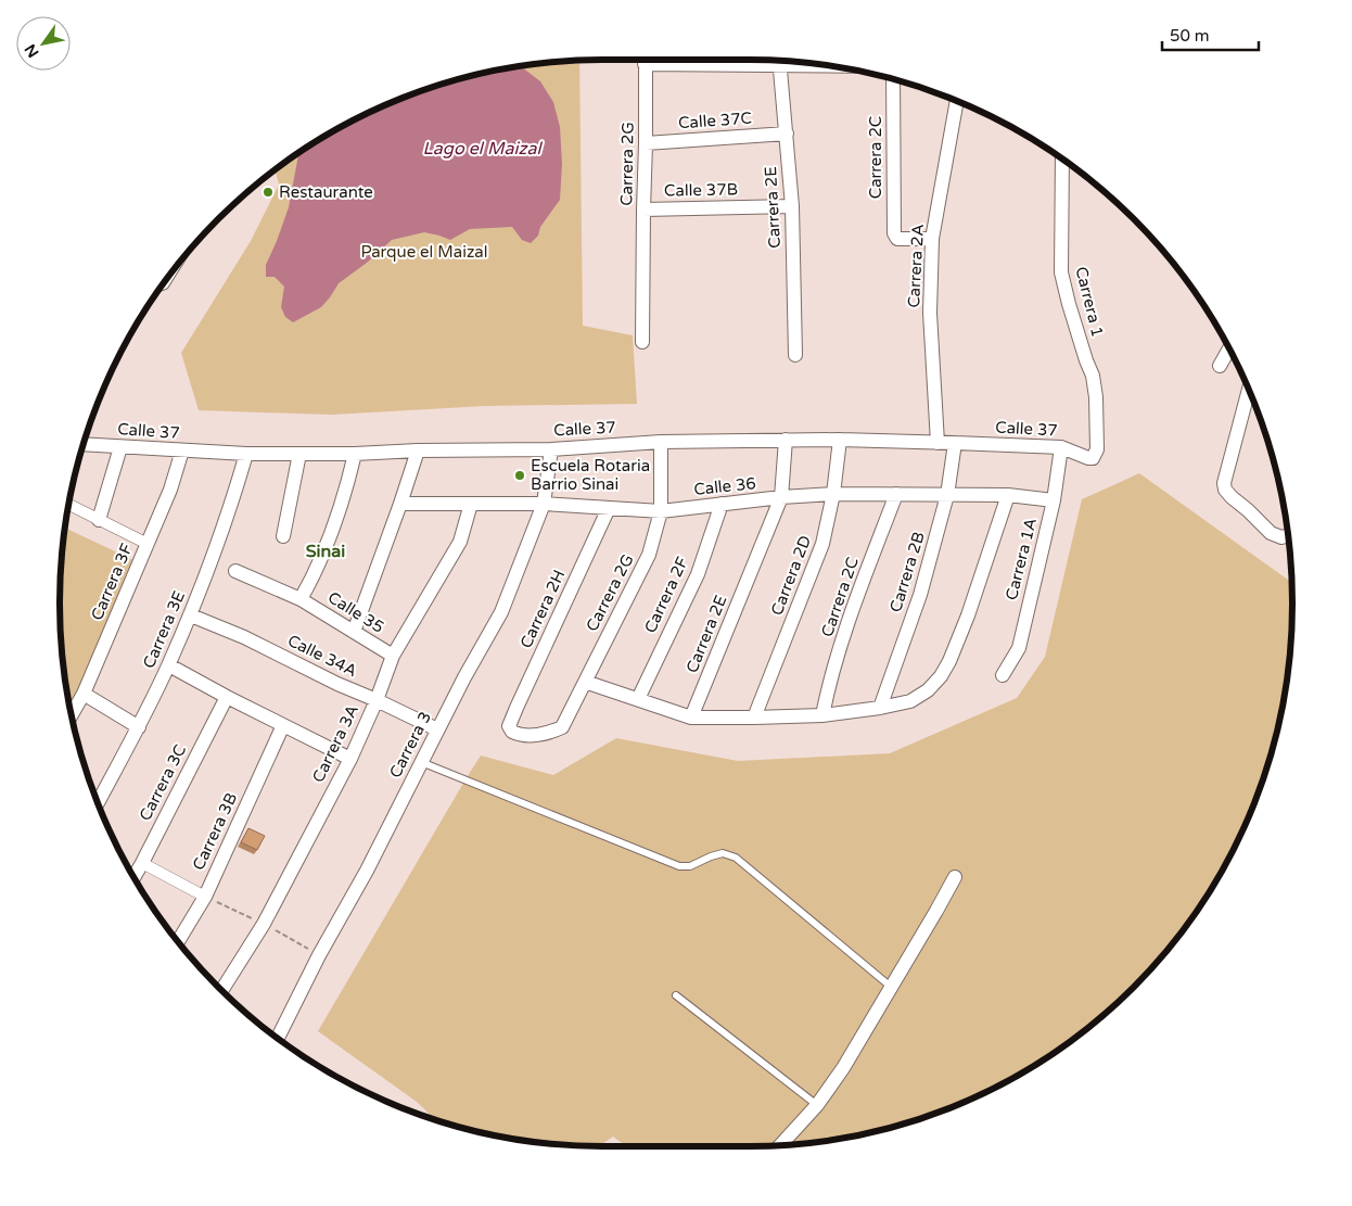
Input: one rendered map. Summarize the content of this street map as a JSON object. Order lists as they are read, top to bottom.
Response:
{
  "streets": {
    "street": [
      "Calle 37C",
      "Carrera 2C",
      "Carrera 2G",
      "Calle 37B",
      "Carrera 2E",
      "Carrera 2A",
      "Carrera 1",
      "Calle 37",
      "Calle 36",
      "Carrera 1A",
      "Carrera 2B",
      "Carrera 2D",
      "Carrera 3F",
      "Carrera 2F",
      "Carrera 2H",
      "Calle 35",
      "Carrera 3E",
      "Calle 34A",
      "Carrera 3A",
      "Carrera 3",
      "Carrera 3C",
      "Carrera 3B"
    ]
  },
  "crossings": [
    ["Calle 37C", "Carrera 2G"],
    ["Calle 37C", "Carrera 2E"],
    ["Carrera 2C", "Carrera 2A"],
    ["Carrera 2C", "Calle 36"],
    ["Carrera 2G", "Calle 37B"],
    ["Carrera 2G", "Calle 37"],
    ["Carrera 2G", "Calle 36"],
    ["Carrera 2G", "Carrera 2H"],
    ["Calle 37B", "Carrera 2E"],
    ["Carrera 2E", "Calle 37"],
    ["Carrera 2E", "Calle 36"],
    ["Carrera 2A", "Calle 37"],
    ["Carrera 1", "Calle 37"],
    ["Calle 37", "Carrera 1A"],
    ["Calle 37", "Carrera 2B"],
    ["Calle 37", "Carrera 2D"],
    ["Calle 37", "Carrera 3F"],
    ["Calle 37", "Carrera 3E"],
    ["Calle 37", "Carrera 3"],
    ["Calle 36", "Carrera 1A"],
    ["Calle 36", "Carrera 2B"],
    ["Calle 36", "Carrera 2D"],
    ["Calle 36", "Carrera 2F"],
    ["Calle 36", "Carrera 2H"],
    ["Calle 36", "Carrera 3A"],
    ["Calle 36", "Carrera 3"],
    ["Calle 35", "Carrera 3A"],
    ["Carrera 3E", "Calle 34A"],
    ["Calle 34A", "Carrera 3A"],
    ["Calle 34A", "Carrera 3"]
  ],
  "districts": ["Sinai"],
  "water": ["Lago el Maizal"],
  "parks": ["Parque el Maizal"],
  "places": ["Restaurante", "Escuela Rotaria Barrio Sinai"],
  "scale_bar": "50 m",
  "north": "bottom left"
}
